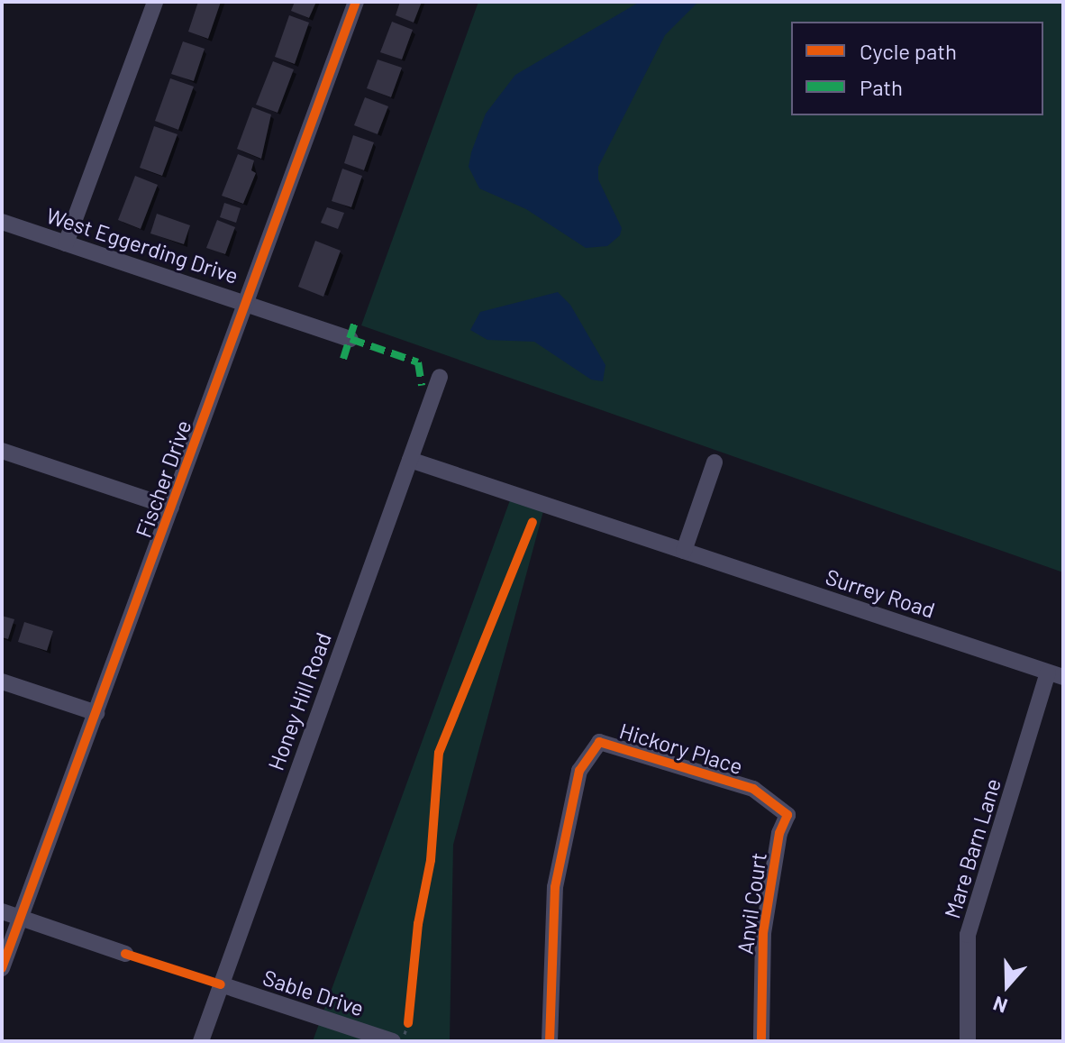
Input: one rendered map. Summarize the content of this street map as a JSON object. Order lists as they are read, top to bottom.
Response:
{
  "streets": {
    "street": [
      "West Eggerding Drive",
      "Fischer Drive",
      "Surrey Road",
      "Honey Hill Road",
      "Hickory Place",
      "Mare Barn Lane",
      "Anvil Court",
      "Sable Drive"
    ]
  },
  "crossings": [
    ["West Eggerding Drive", "Fischer Drive"],
    ["Surrey Road", "Honey Hill Road"],
    ["Surrey Road", "Mare Barn Lane"],
    ["Honey Hill Road", "Sable Drive"],
    ["Hickory Place", "Anvil Court"]
  ],
  "legend": ["Cycle path", "Path"],
  "north": "bottom"
}
